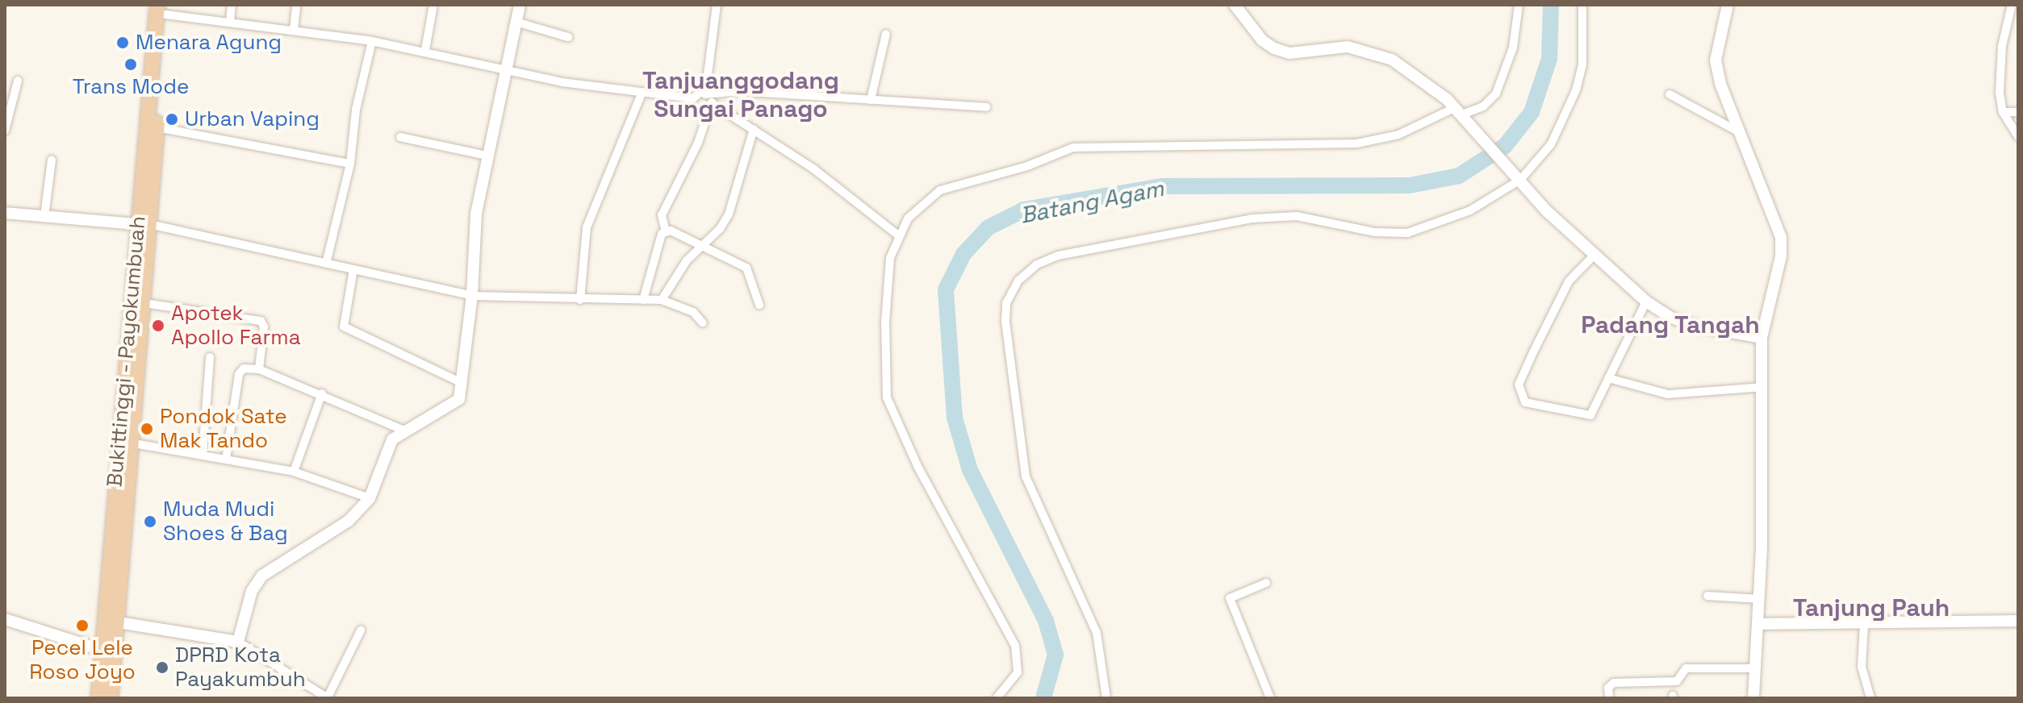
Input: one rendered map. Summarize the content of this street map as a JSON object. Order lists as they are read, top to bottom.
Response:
{
  "streets": {
    "highway": ["Bukittinggi - Payokumbuah"]
  },
  "districts": ["Tanjuanggodang Sungai Panago", "Padang Tangah", "Tanjung Pauh"],
  "water": ["Batang Agam"],
  "places": [
    "Menara Agung",
    "Trans Mode",
    "Urban Vaping",
    "Apotek Apollo Farma",
    "Pondok Sate Mak Tando",
    "Muda Mudi Shoes & Bag",
    "Pecel Lele Roso Joyo",
    "DPRD Kota Payakumbuh"
  ]
}
